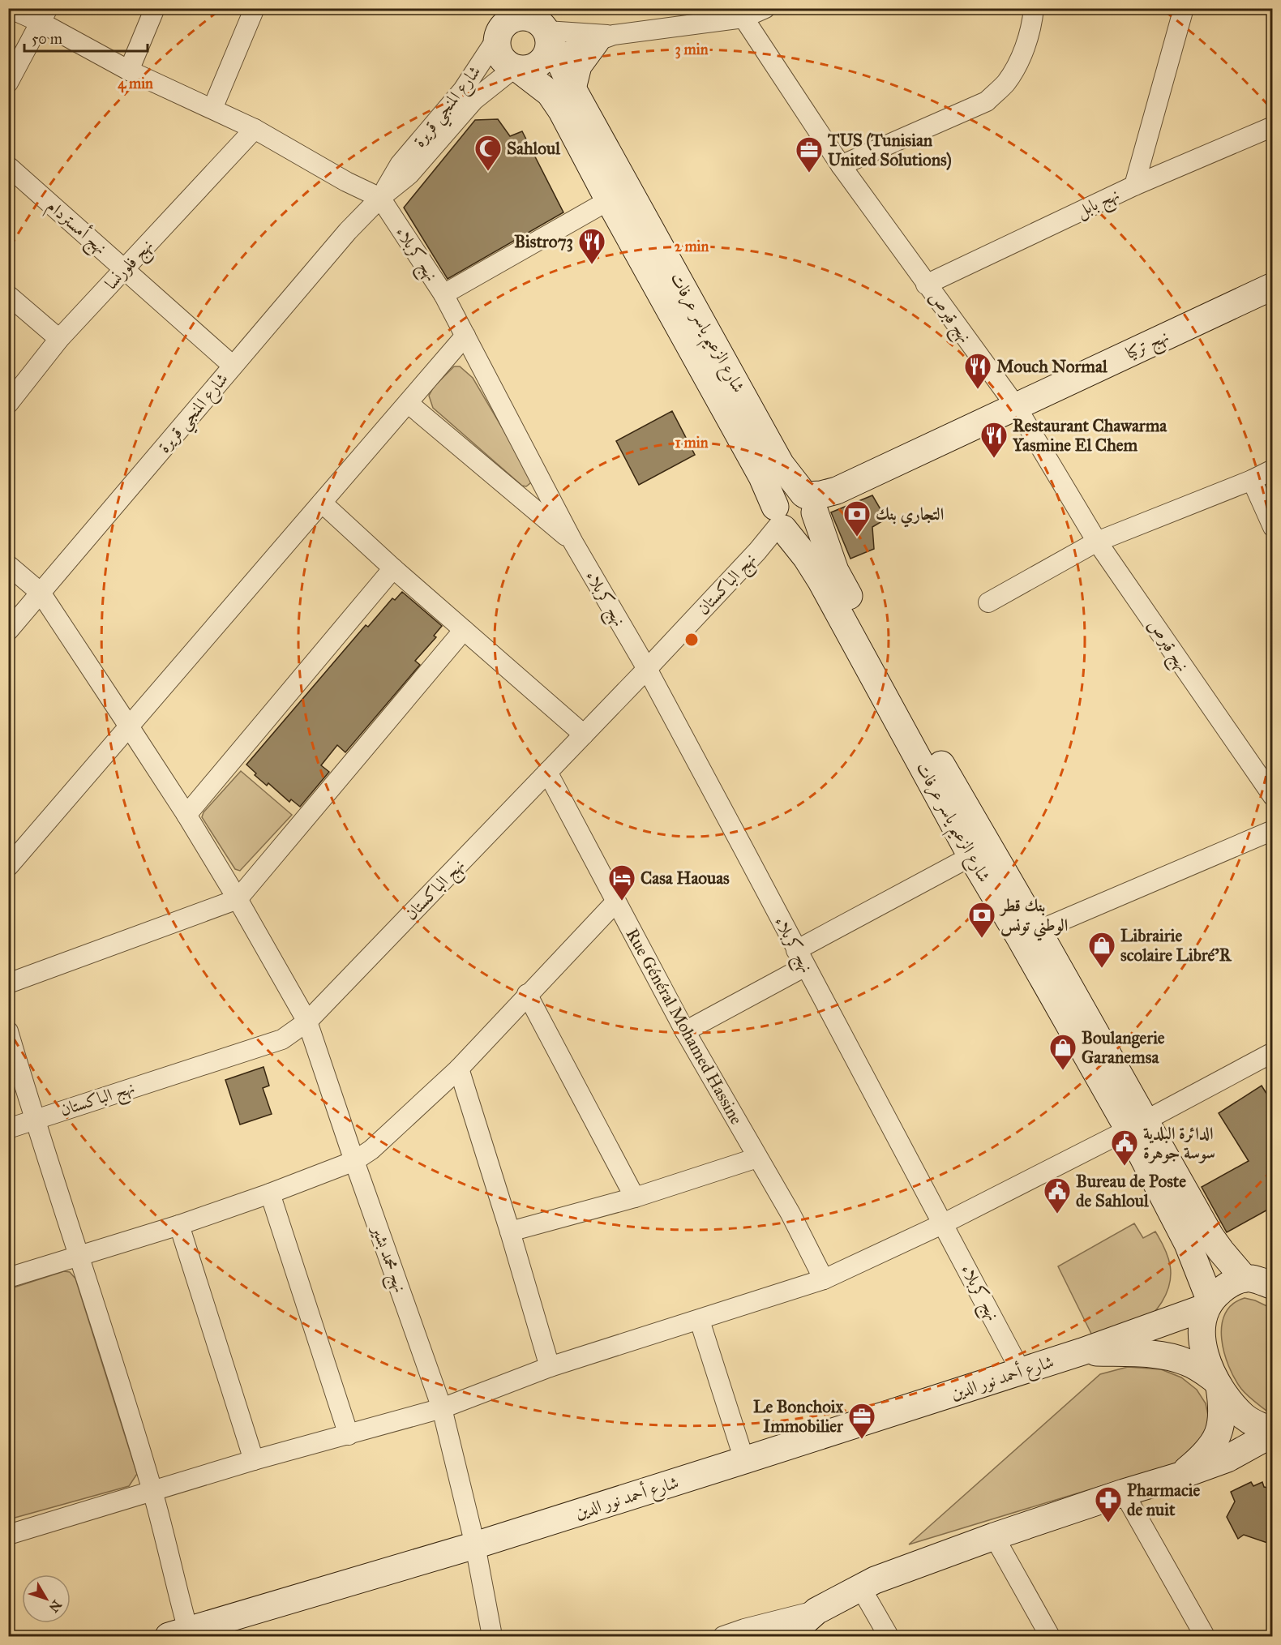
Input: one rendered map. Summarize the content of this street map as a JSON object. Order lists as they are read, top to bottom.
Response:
{
  "streets": {
    "main road": ["شارع الزعيم ياسر عرفات", "نهج تركيا", "شارع أحمد نور الدين"],
    "street": [
      "شارع المنجي قريرة",
      "نهج بابل",
      "نهج أمستردام",
      "نهج كربلاء",
      "نهج فلورنسا",
      "نهج قبرص",
      "نهج الباكستان",
      "Rue Général Mohamed Hassine",
      "نهج محمد بشير"
    ]
  },
  "crossings": [
    ["شارع المنجي قريرة", "نهج أمستردام"],
    ["شارع المنجي قريرة", "نهج كربلاء"],
    ["شارع المنجي قريرة", "شارع الزعيم ياسر عرفات"],
    ["شارع المنجي قريرة", "نهج محمد بشير"],
    ["نهج بابل", "نهج قبرص"],
    ["نهج أمستردام", "نهج فلورنسا"],
    ["نهج كربلاء", "نهج الباكستان"],
    ["نهج كربلاء", "شارع أحمد نور الدين"],
    ["نهج قبرص", "نهج تركيا"],
    ["شارع الزعيم ياسر عرفات", "نهج تركيا"],
    ["شارع الزعيم ياسر عرفات", "نهج الباكستان"],
    ["شارع الزعيم ياسر عرفات", "شارع أحمد نور الدين"],
    ["نهج تركيا", "نهج الباكستان"],
    ["نهج الباكستان", "Rue Général Mohamed Hassine"],
    ["نهج الباكستان", "نهج محمد بشير"],
    ["نهج محمد بشير", "شارع أحمد نور الدين"]
  ],
  "places": {
    "mosque": ["Sahloul"],
    "office": ["TUS (Tunisian United Solutions)", "Le Bonchoix Immobilier"],
    "restaurant": ["Bistro73", "Mouch Normal", "Restaurant Chawarma Yasmine El Chem"],
    "bank": ["التجاري بنك", "بنك قطر الوطني تونس"],
    "hotel": ["Casa Haouas"],
    "shop": ["Librairie scolaire Libré'R", "Boulangerie Garanemsa"],
    "public building": ["الدائرة البلدية سوسة جوهرة", "Bureau de Poste de Sahloul"],
    "pharmacy": ["Pharmacie de nuit"]
  },
  "scale_bar": "50 m",
  "north": "bottom right",
  "rings": [
    "3 min",
    "4 min",
    "2 min",
    "1 min"
  ]
}
